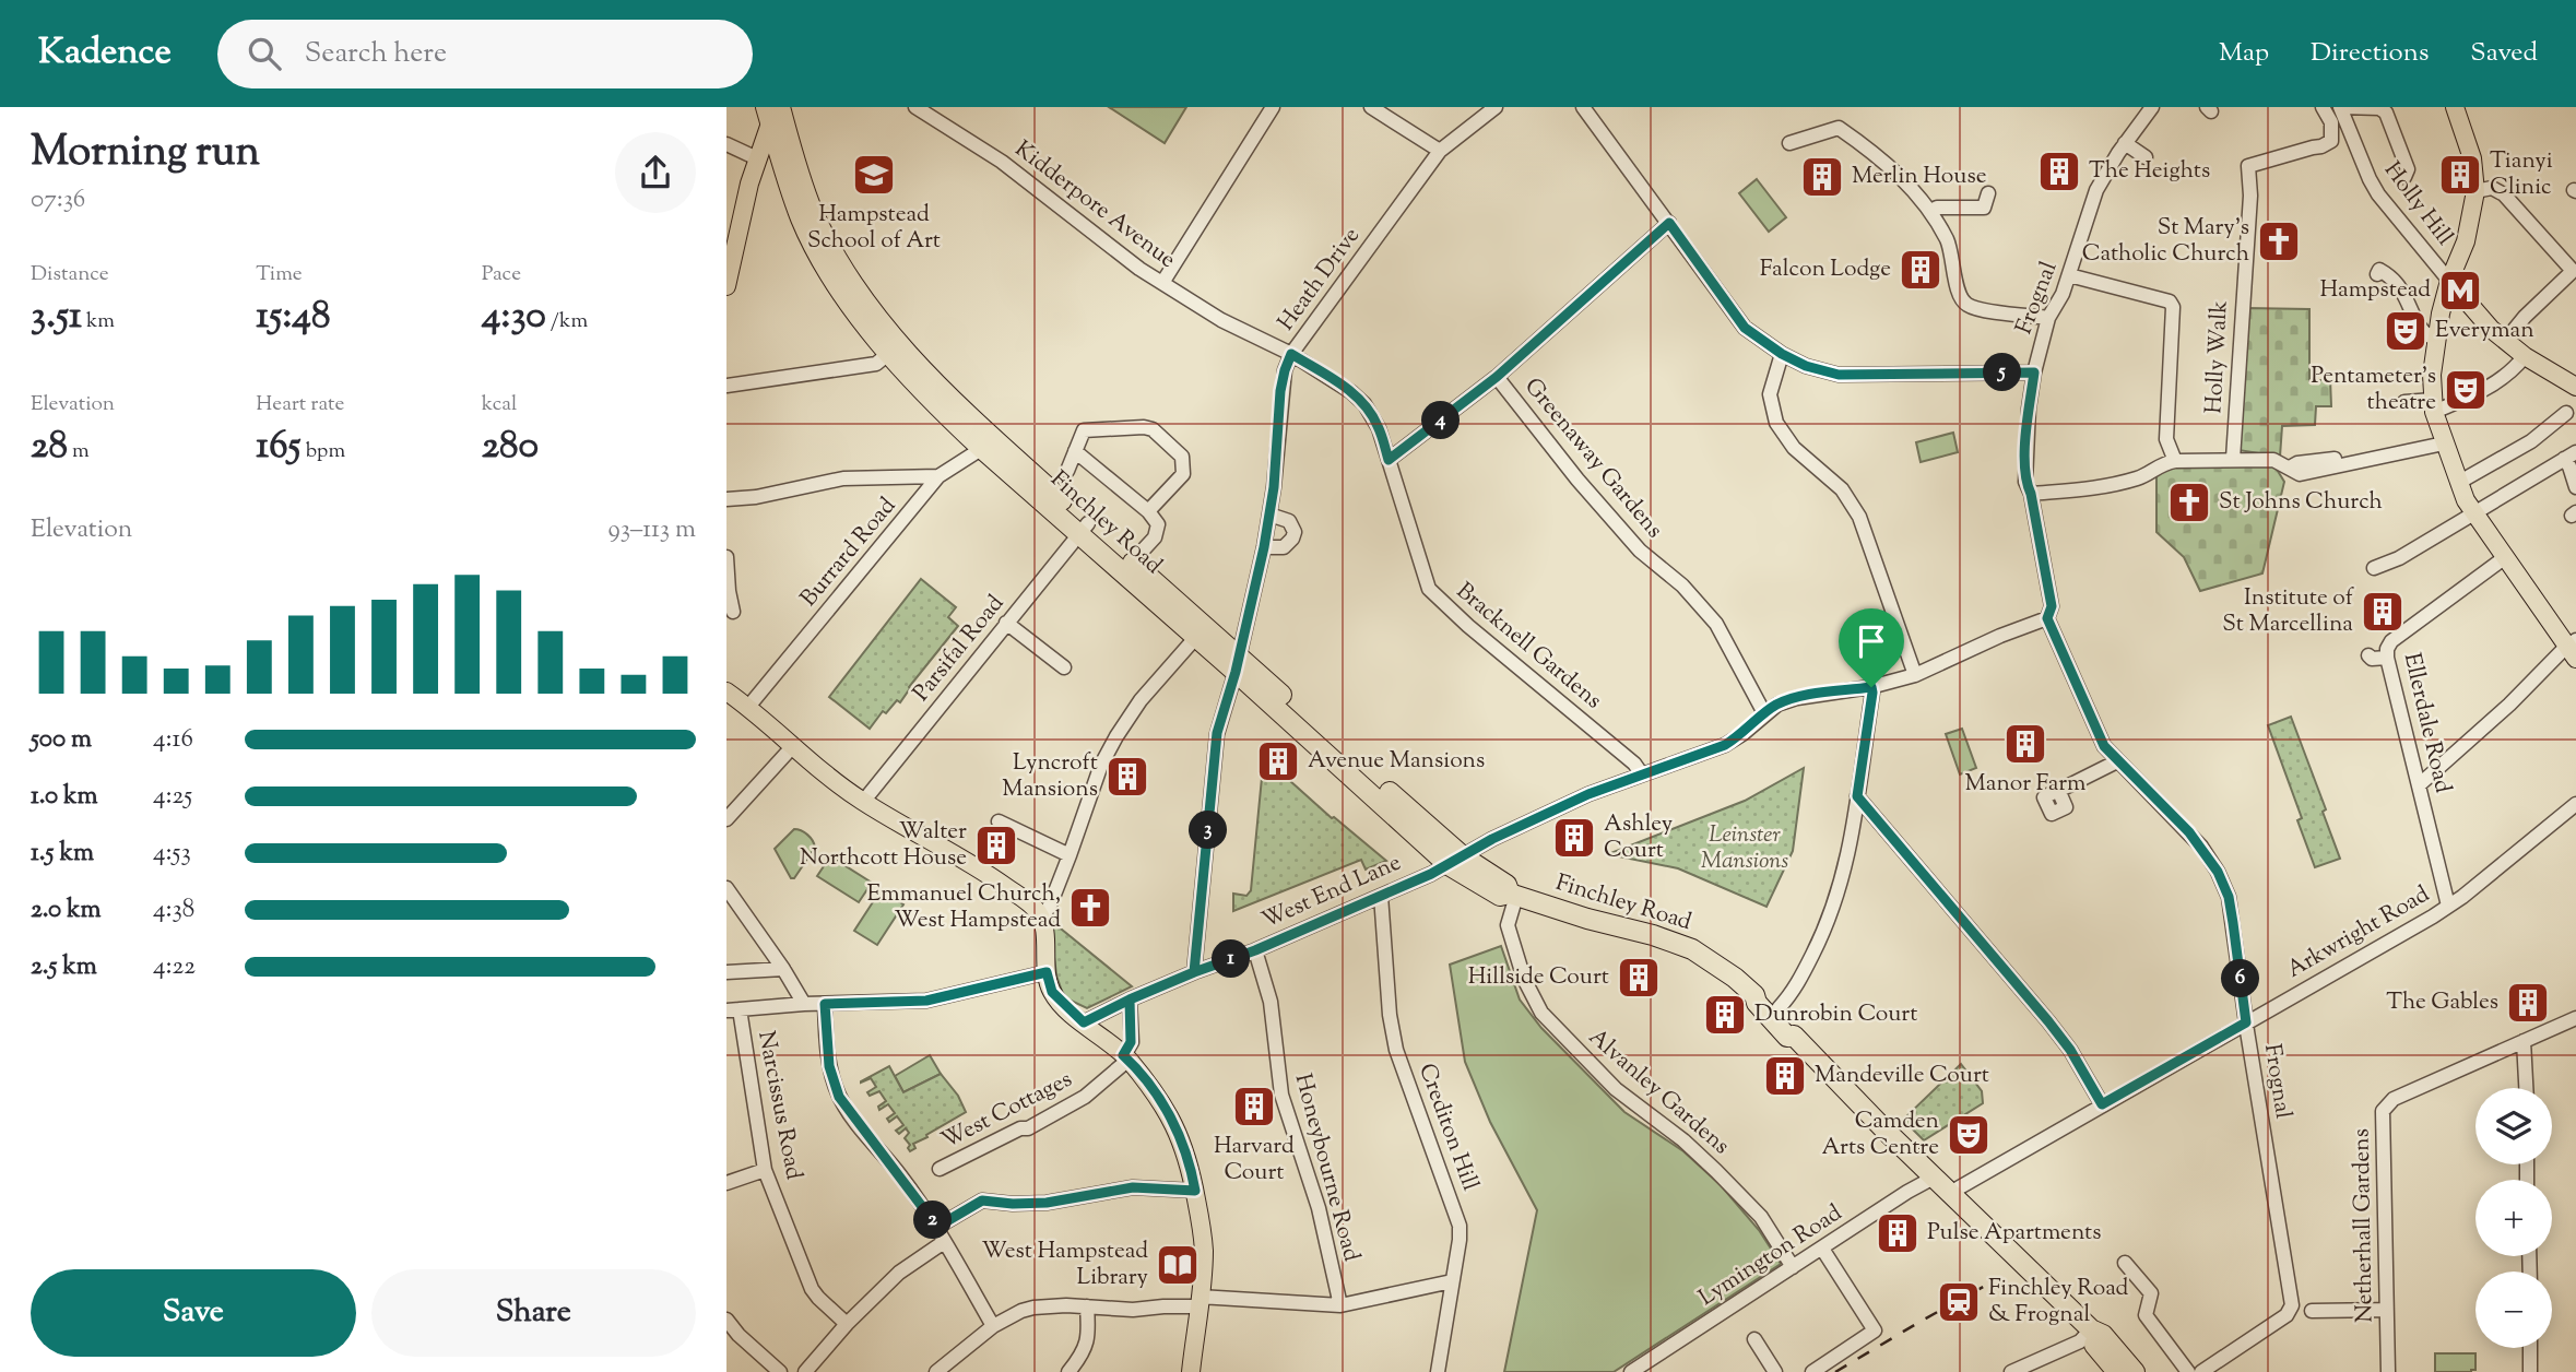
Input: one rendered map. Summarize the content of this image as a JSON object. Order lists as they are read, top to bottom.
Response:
{
  "streets": {
    "highway": ["Finchley Road"],
    "street": [
      "Holly Hill",
      "Kidderpore Avenue",
      "Heath Drive",
      "Frognal",
      "Holly Walk",
      "Greenaway Gardens",
      "Burrard Road",
      "Bracknell Gardens",
      "Parsifal Road",
      "Ellerdale Road",
      "West End Lane",
      "Arkwright Road",
      "Alvanley Gardens",
      "Narcissus Road",
      "West Cottages",
      "Crediton Hill",
      "Honeybourne Road",
      "Netherhall Gardens",
      "Lymington Road"
    ]
  },
  "crossings": [
    ["Kidderpore Avenue", "Heath Drive"],
    ["Kidderpore Avenue", "Bracknell Gardens"],
    ["Heath Drive", "Finchley Road"],
    ["Heath Drive", "Bracknell Gardens"],
    ["Heath Drive", "West End Lane"],
    ["Frognal", "West End Lane"],
    ["Frognal", "Arkwright Road"],
    ["Greenaway Gardens", "West End Lane"],
    ["Finchley Road", "Burrard Road"],
    ["Finchley Road", "Parsifal Road"],
    ["Finchley Road", "West End Lane"],
    ["Finchley Road", "Arkwright Road"],
    ["Finchley Road", "Alvanley Gardens"],
    ["Finchley Road", "Lymington Road"],
    ["Bracknell Gardens", "West End Lane"],
    ["Ellerdale Road", "Arkwright Road"],
    ["West End Lane", "Crediton Hill"],
    ["West End Lane", "Honeybourne Road"],
    ["Alvanley Gardens", "Lymington Road"]
  ],
  "parks": ["Leinster Mansions"],
  "places": {
    "building": [
      "The Heights",
      "Tianyi Clinic",
      "Merlin House",
      "Falcon Lodge",
      "Institute of St Marcellina",
      "Manor Farm",
      "Avenue Mansions",
      "Lyncroft Mansions",
      "Ashley Court",
      "Walter Northcott House",
      "Hillside Court",
      "The Gables",
      "Dunrobin Court",
      "Mandeville Court",
      "Harvard Court",
      "Pulse Apartments"
    ],
    "school or university": ["Hampstead School of Art"],
    "church": ["St Mary's Catholic Church", "St Johns Church", "Emmanuel Church, West Hampstead"],
    "metro station": ["Hampstead"],
    "theatre": ["Everyman", "Pentameter's theatre", "Camden Arts Centre"],
    "library": ["West Hampstead Library"],
    "station": ["Finchley Road & Frognal"]
  },
  "page": {
    "header": "Kadence",
    "search": "Search here",
    "nav": ["Map", "Directions", "Saved"],
    "heading": ["Morning run", "07:36"],
    "stats": [
      ["Distance", "3.51 km"],
      ["Time", "15:48"],
      ["Pace", "4:30 /km"],
      ["Elevation", "28 m"],
      ["Heart rate", "165 bpm"],
      ["kcal", "280"]
    ],
    "pins": [
      "5",
      "4",
      "3",
      "1",
      "6",
      "2"
    ],
    "chart": ["Elevation", "93–113 m"],
    "list": [
      {
        "name": "500 m",
        "note": "4:16"
      },
      {
        "name": "1.0 km",
        "note": "4:25"
      },
      {
        "name": "1.5 km",
        "note": "4:53"
      },
      {
        "name": "2.0 km",
        "note": "4:38"
      },
      {
        "name": "2.5 km",
        "note": "4:22"
      }
    ],
    "map_buttons": ["+", "−"],
    "buttons": ["Save", "Share"]
  }
}
